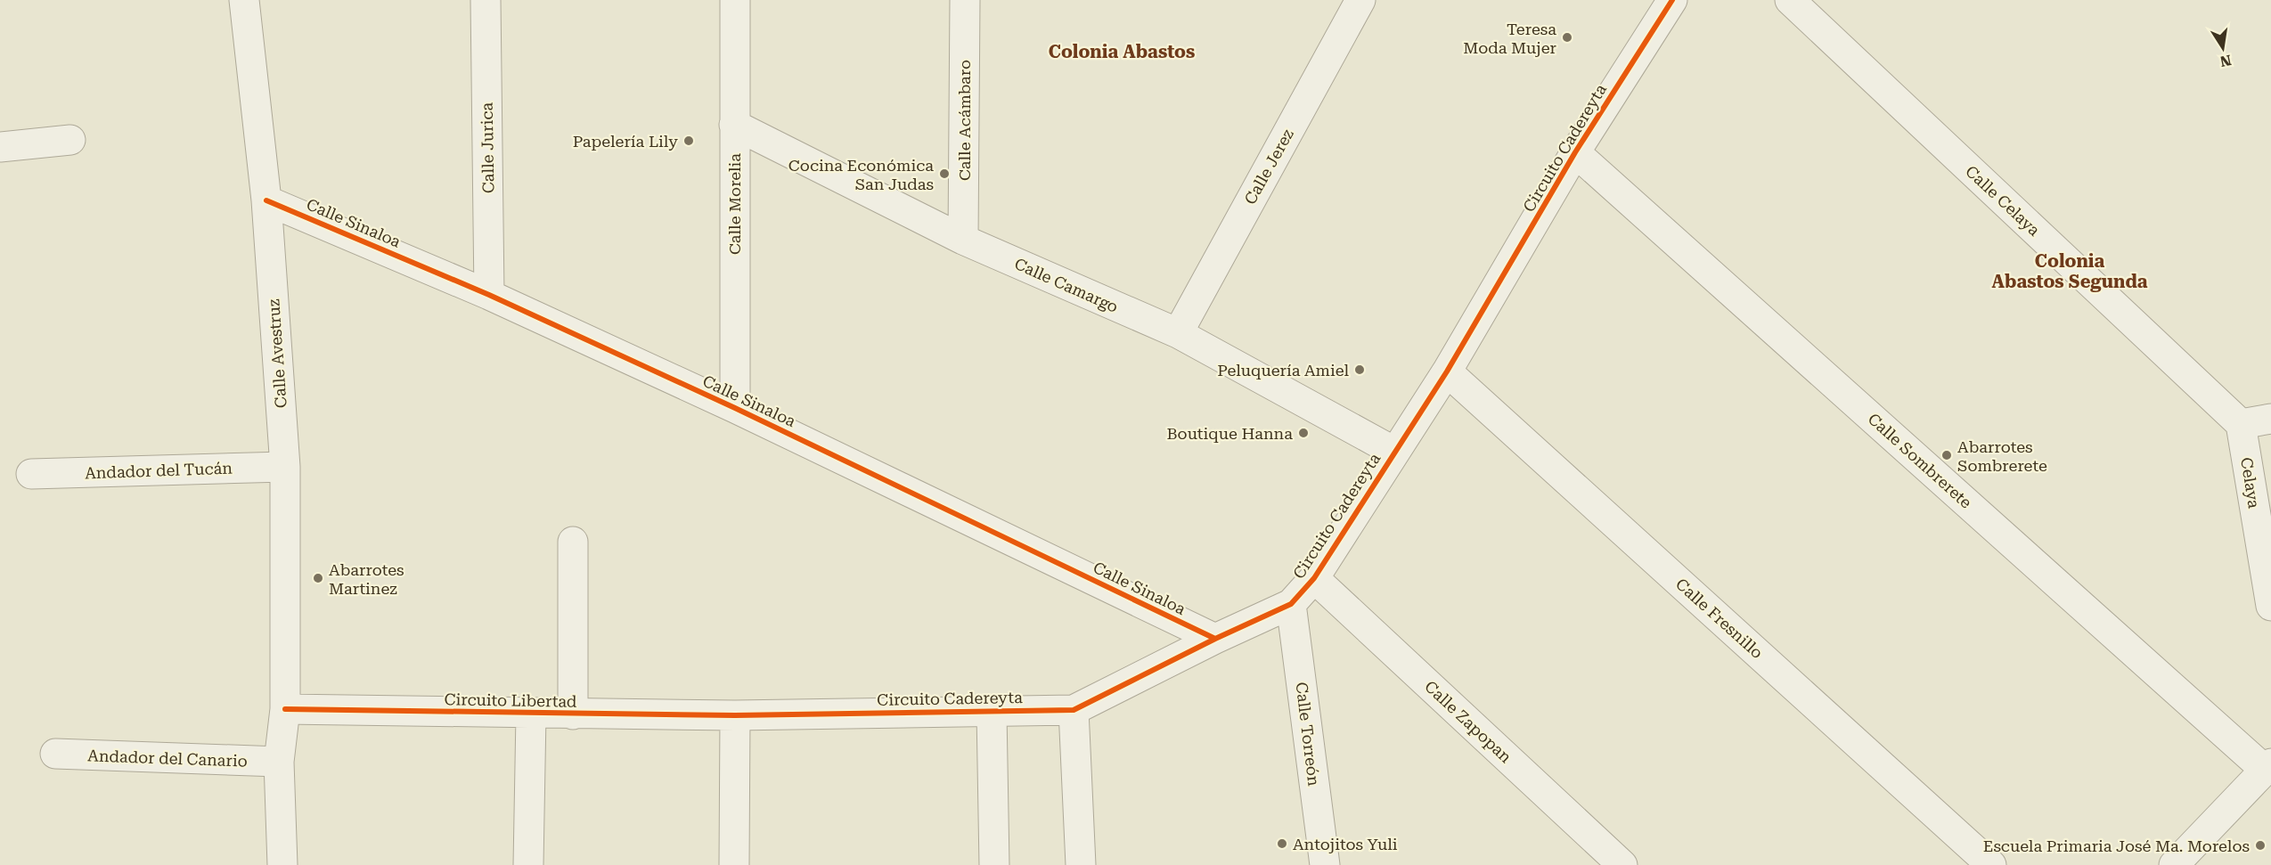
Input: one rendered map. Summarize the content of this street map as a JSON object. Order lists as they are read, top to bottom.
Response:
{
  "streets": {
    "street": [
      "Calle Acámbaro",
      "Calle Jurica",
      "Circuito Cadereyta",
      "Calle Jerez",
      "Calle Celaya",
      "Calle Morelia",
      "Calle Sinaloa",
      "Calle Camargo",
      "Calle Avestruz",
      "Calle Sombrerete",
      "Andador del Tucán",
      "Celaya",
      "Calle Fresnillo",
      "Circuito Libertad",
      "Calle Zapopan",
      "Calle Torreón",
      "Andador del Canario"
    ]
  },
  "crossings": [
    ["Calle Acámbaro", "Calle Camargo"],
    ["Calle Jurica", "Calle Sinaloa"],
    ["Circuito Cadereyta", "Calle Sinaloa"],
    ["Circuito Cadereyta", "Calle Camargo"],
    ["Circuito Cadereyta", "Calle Sombrerete"],
    ["Circuito Cadereyta", "Calle Fresnillo"],
    ["Circuito Cadereyta", "Circuito Libertad"],
    ["Circuito Cadereyta", "Calle Zapopan"],
    ["Circuito Cadereyta", "Calle Torreón"],
    ["Calle Jerez", "Calle Camargo"],
    ["Calle Celaya", "Celaya"],
    ["Calle Morelia", "Calle Sinaloa"],
    ["Calle Morelia", "Calle Camargo"],
    ["Calle Sinaloa", "Calle Avestruz"],
    ["Calle Avestruz", "Andador del Tucán"],
    ["Calle Avestruz", "Circuito Libertad"]
  ],
  "districts": ["Colonia Abastos", "Colonia Abastos Segunda"],
  "places": [
    "Teresa Moda Mujer",
    "Papelería Lily",
    "Cocina Económica San Judas",
    "Peluquería Amiel",
    "Boutique Hanna",
    "Abarrotes Sombrerete",
    "Abarrotes Martinez",
    "Antojitos Yuli",
    "Escuela Primaria José Ma. Morelos"
  ],
  "north": "bottom"
}
